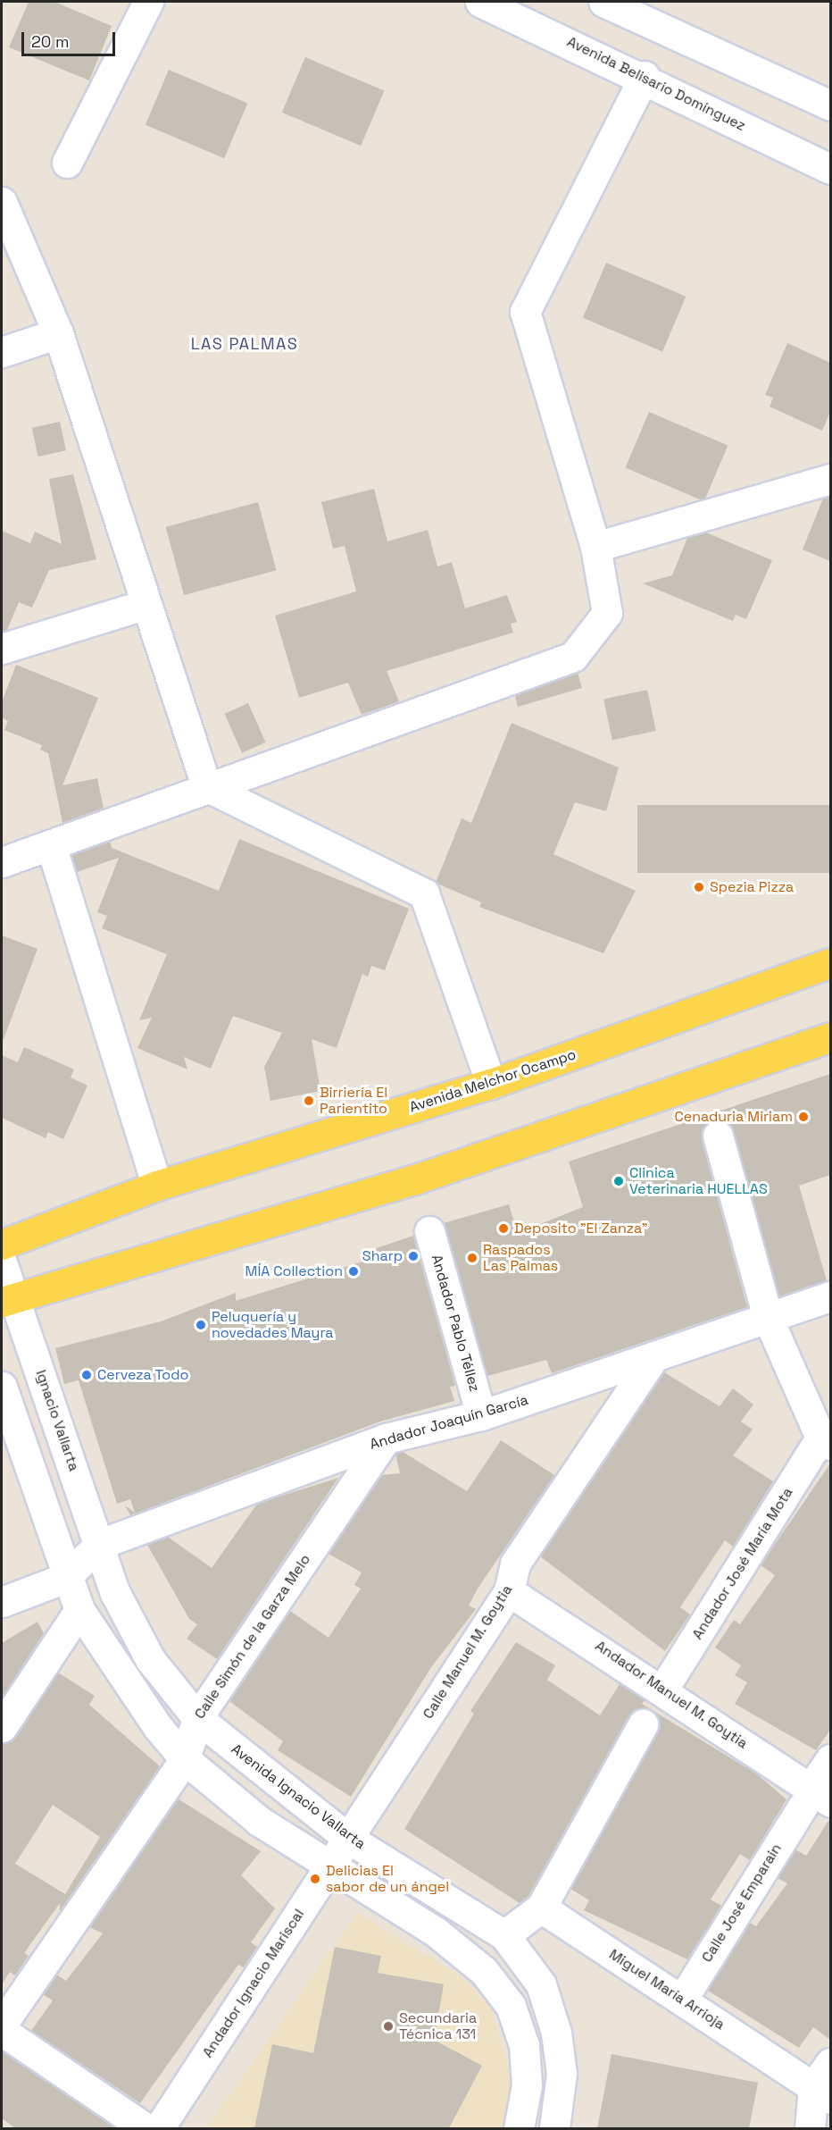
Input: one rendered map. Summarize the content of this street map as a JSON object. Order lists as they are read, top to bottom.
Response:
{
  "streets": {
    "main road": ["Avenida Melchor Ocampo"],
    "street": [
      "Avenida Belisario Domínguez",
      "Andador Pablo Téllez",
      "Ignacio Vallarta",
      "Andador Joaquín García",
      "Andador José María Mota",
      "Calle Simón de la Garza Melo",
      "Calle Manuel M. Goytia",
      "Andador Manuel M. Goytia",
      "Avenida Ignacio Vallarta",
      "Calle José Emparain",
      "Andador Ignacio Mariscal",
      "Miguel María Arrioja"
    ]
  },
  "crossings": [
    ["Andador Pablo Téllez", "Andador Joaquín García"],
    ["Ignacio Vallarta", "Andador Joaquín García"],
    ["Ignacio Vallarta", "Avenida Ignacio Vallarta"],
    ["Andador Joaquín García", "Calle Simón de la Garza Melo"],
    ["Andador Joaquín García", "Calle Manuel M. Goytia"],
    ["Andador Joaquín García", "Avenida Ignacio Vallarta"],
    ["Andador José María Mota", "Andador Manuel M. Goytia"],
    ["Calle Simón de la Garza Melo", "Avenida Ignacio Vallarta"],
    ["Calle Manuel M. Goytia", "Andador Manuel M. Goytia"],
    ["Calle Manuel M. Goytia", "Avenida Ignacio Vallarta"],
    ["Calle Manuel M. Goytia", "Andador Ignacio Mariscal"],
    ["Andador Manuel M. Goytia", "Calle José Emparain"],
    ["Avenida Ignacio Vallarta", "Andador Ignacio Mariscal"],
    ["Calle José Emparain", "Miguel María Arrioja"]
  ],
  "districts": ["LAS PALMAS"],
  "places": [
    "Spezia Pizza",
    "Birriería El Parientito",
    "Cenaduria Miriam",
    "Clinica Veterinaria HUELLAS",
    "Deposito \"El Zanza\"",
    "Sharp",
    "Raspados Las Palmas",
    "MÍA Collection",
    "Peluquería y novedades Mayra",
    "Cerveza Todo",
    "Delicias El sabor de un ángel",
    "Secundaria Técnica 131"
  ],
  "scale_bar": "20 m"
}
